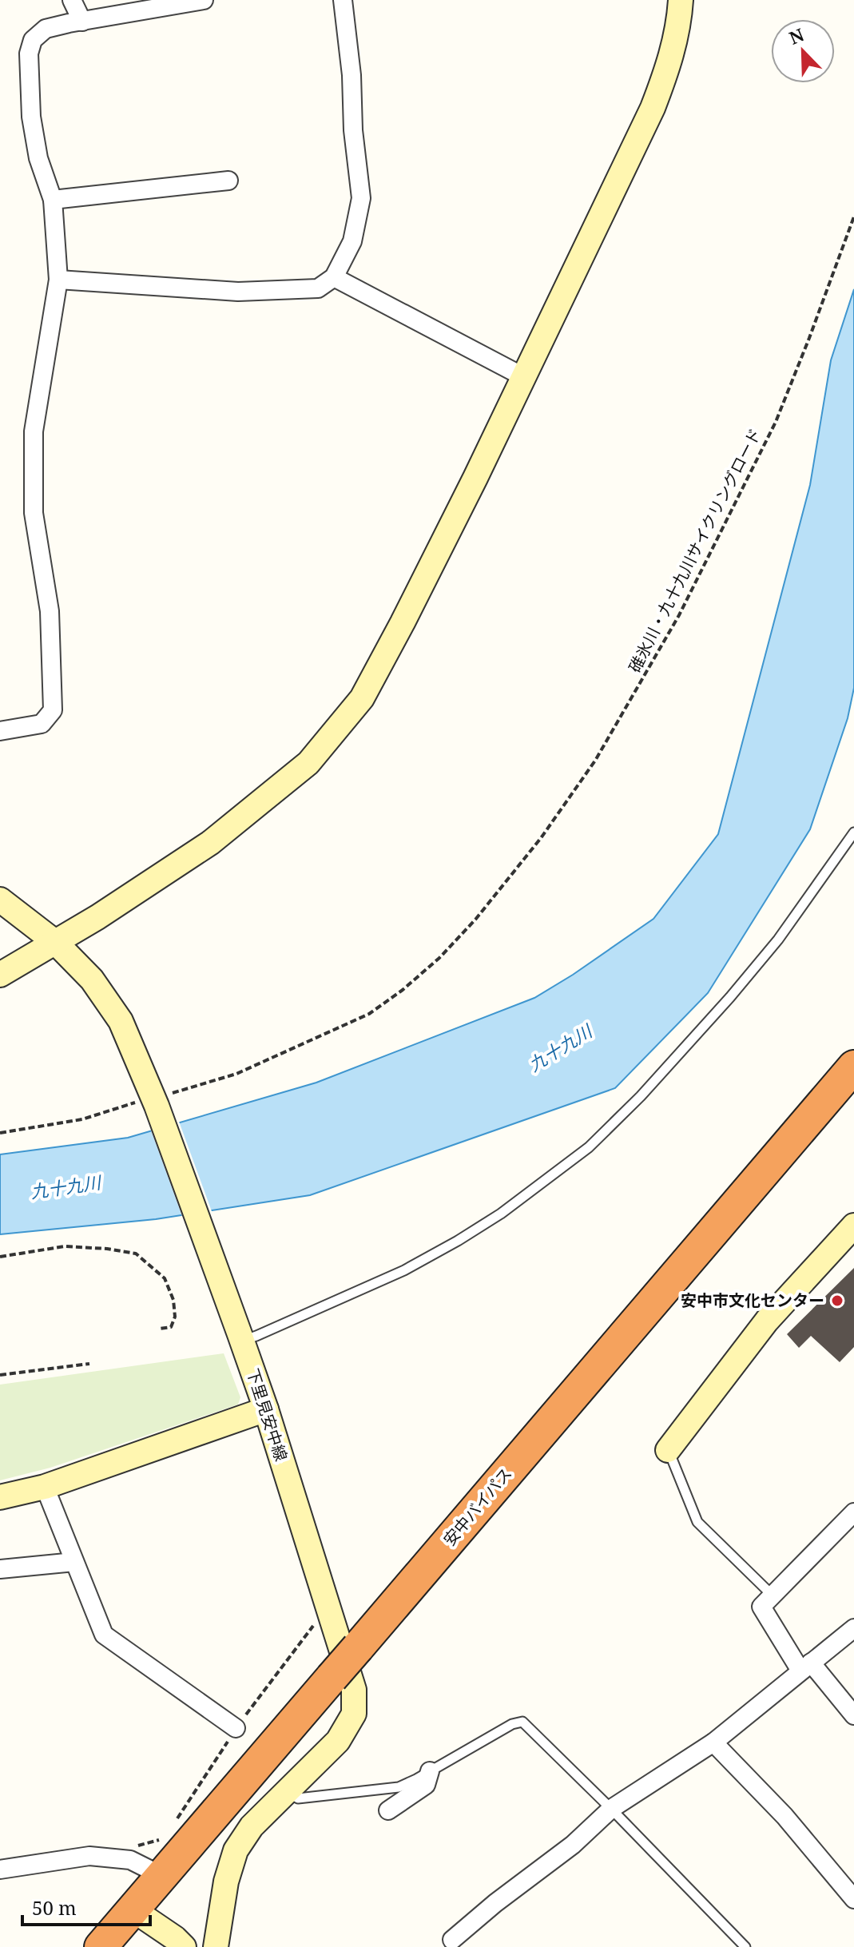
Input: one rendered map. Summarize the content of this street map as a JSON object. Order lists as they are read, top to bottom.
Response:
{
  "streets": {
    "highway": ["安中バイパス"],
    "street": ["下里見安中線"],
    "path": ["碓氷川・九十九川サイクリングロード"]
  },
  "crossings": [
    ["碓氷川・九十九川サイクリングロード", "下里見安中線"]
  ],
  "water": ["九十九川"],
  "places": ["安中市文化センター"],
  "scale_bar": "50 m",
  "north": "top left"
}
